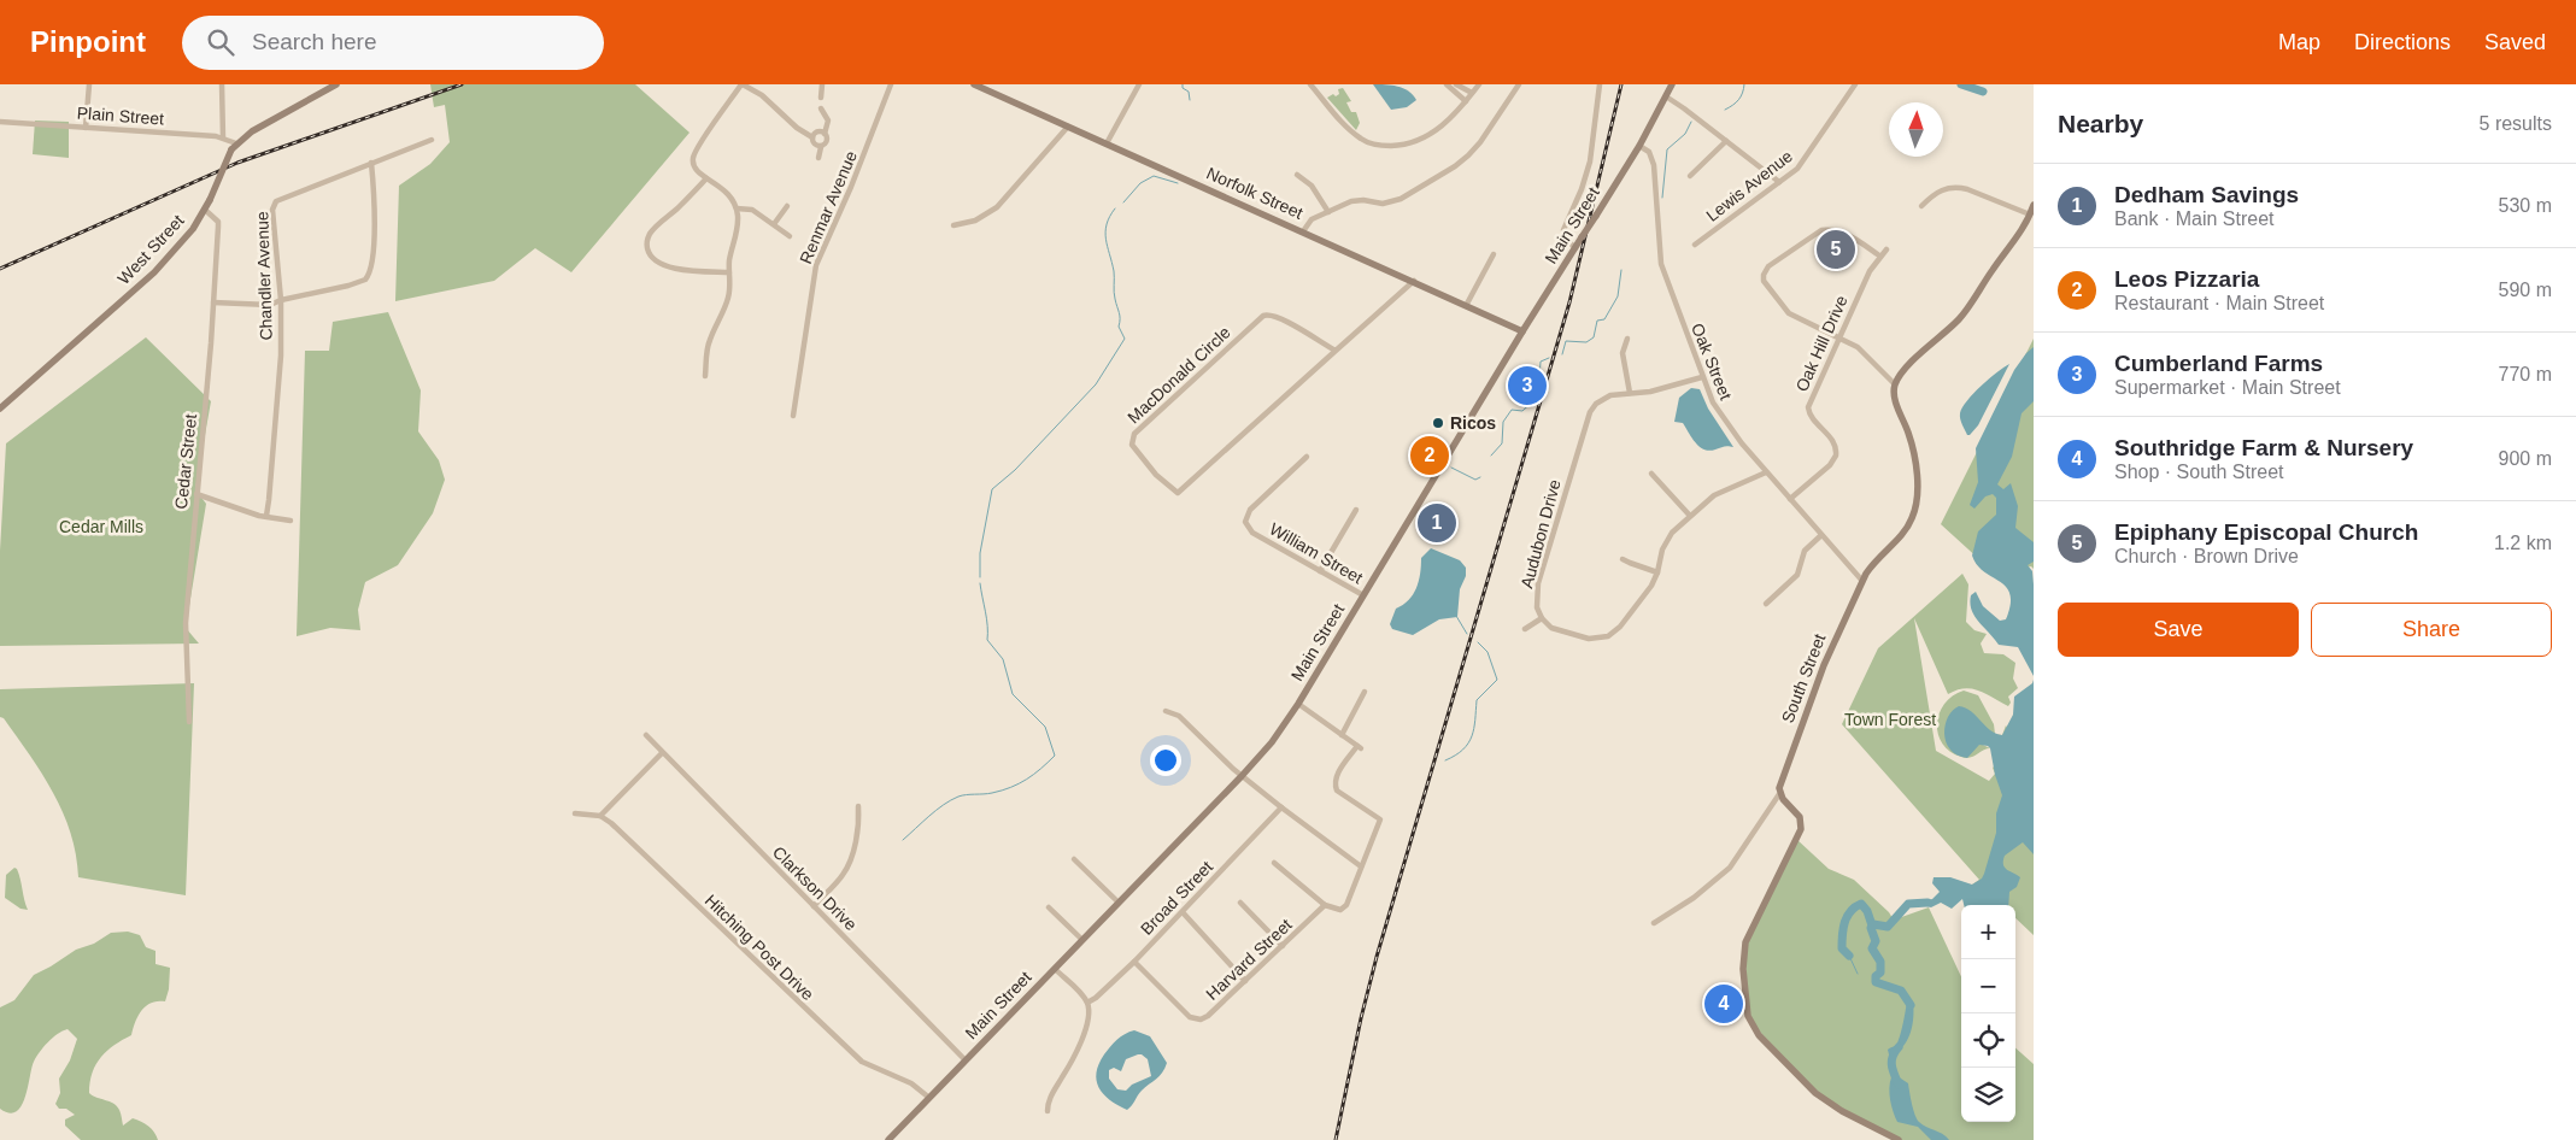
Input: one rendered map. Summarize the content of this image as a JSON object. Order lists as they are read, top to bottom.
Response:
{
  "streets": {
    "main road": [
      "Norfolk Street",
      "Main Street",
      "West Street",
      "South Street"
    ],
    "street": [
      "Plain Street",
      "Lewis Avenue",
      "Renmar Avenue",
      "Chandler Avenue",
      "Oak Hill Drive",
      "Oak Street",
      "MacDonald Circle",
      "Cedar Street",
      "Audubon Drive",
      "William Street",
      "Clarkson Drive",
      "Broad Street",
      "Hitching Post Drive",
      "Harvard Street"
    ]
  },
  "crossings": [
    ["Plain Street", "West Street"],
    ["Norfolk Street", "Main Street"],
    ["Norfolk Street", "MacDonald Circle"],
    ["Main Street", "Oak Street"],
    ["Main Street", "William Street"],
    ["Main Street", "Clarkson Drive"],
    ["Main Street", "Hitching Post Drive"],
    ["West Street", "Cedar Street"],
    ["Oak Hill Drive", "Oak Street"],
    ["Oak Street", "Audubon Drive"],
    ["Oak Street", "South Street"],
    ["Broad Street", "Harvard Street"]
  ],
  "parks": ["Cedar Mills", "Town Forest"],
  "places": ["Ricos"],
  "north": "top",
  "page": {
    "header": "Pinpoint",
    "search": "Search here",
    "nav": ["Map", "Directions", "Saved"],
    "heading": ["Nearby", "5 results"],
    "list": [
      {
        "mark": "1",
        "name": "Dedham Savings",
        "note": "Bank · Main Street",
        "value": "530 m"
      },
      {
        "mark": "2",
        "name": "Leos Pizzaria",
        "note": "Restaurant · Main Street",
        "value": "590 m"
      },
      {
        "mark": "3",
        "name": "Cumberland Farms",
        "note": "Supermarket · Main Street",
        "value": "770 m"
      },
      {
        "mark": "4",
        "name": "Southridge Farm & Nursery",
        "note": "Shop · South Street",
        "value": "900 m"
      },
      {
        "mark": "5",
        "name": "Epiphany Episcopal Church",
        "note": "Church · Brown Drive",
        "value": "1.2 km"
      }
    ],
    "pins": [
      "5",
      "3",
      "2",
      "1",
      "4"
    ],
    "buttons": ["Save", "Share"],
    "map_buttons": ["+", "−"]
  }
}
